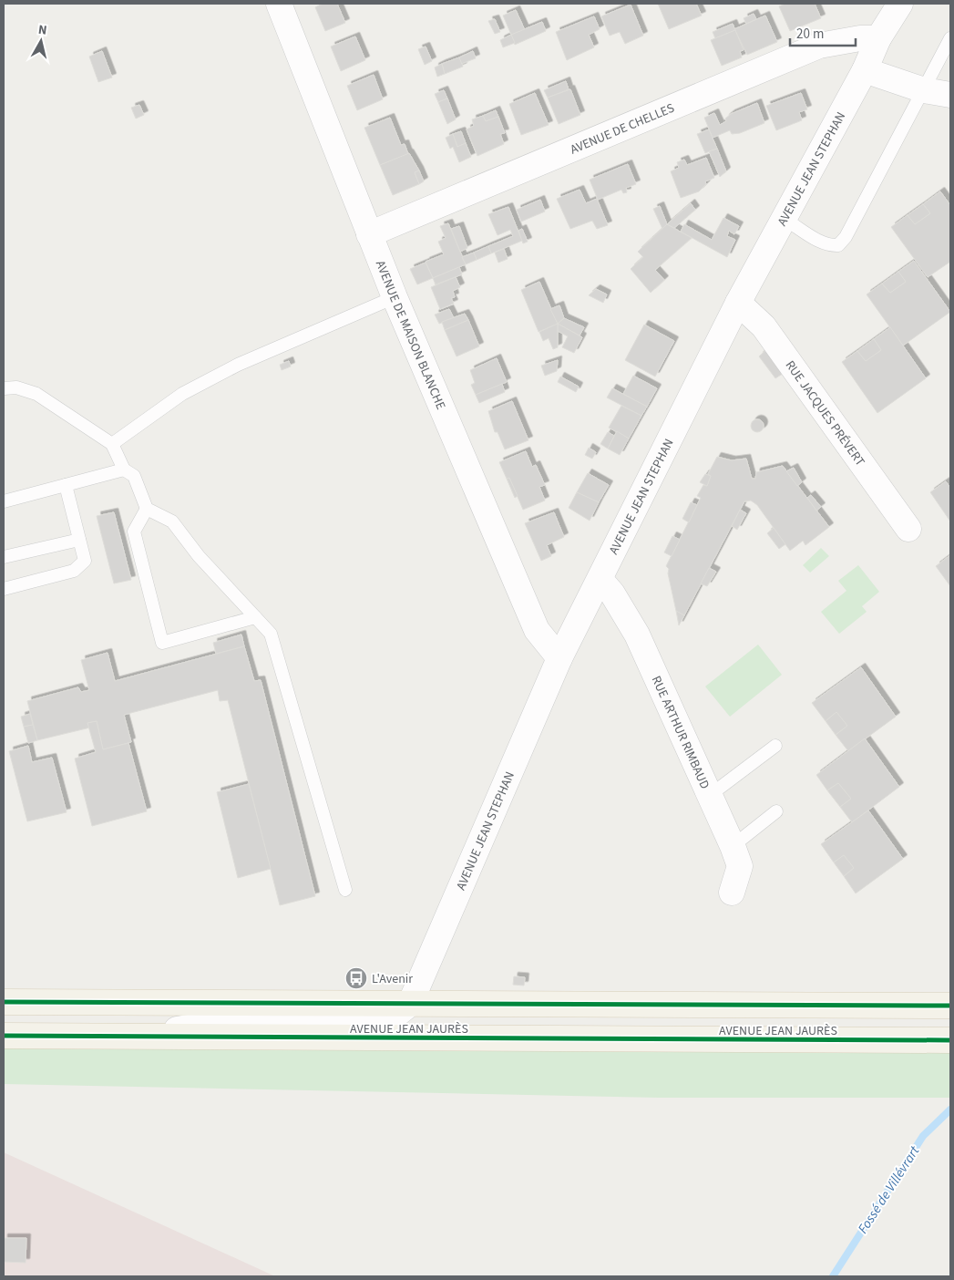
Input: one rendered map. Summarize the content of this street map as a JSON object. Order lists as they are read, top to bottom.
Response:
{
  "streets": {
    "main road": ["AVENUE JEAN JAURÈS"],
    "street": [
      "AVENUE DE CHELLES",
      "AVENUE JEAN STEPHAN",
      "AVENUE DE MAISON BLANCHE",
      "RUE JACQUES PRÉVERT",
      "RUE ARTHUR RIMBAUD"
    ]
  },
  "crossings": [
    ["AVENUE DE CHELLES", "AVENUE JEAN STEPHAN"],
    ["AVENUE DE CHELLES", "AVENUE DE MAISON BLANCHE"],
    ["AVENUE JEAN STEPHAN", "AVENUE DE MAISON BLANCHE"],
    ["AVENUE JEAN STEPHAN", "RUE JACQUES PRÉVERT"],
    ["AVENUE JEAN STEPHAN", "RUE ARTHUR RIMBAUD"],
    ["AVENUE JEAN STEPHAN", "AVENUE JEAN JAURÈS"]
  ],
  "water": ["Fossé de Villévrart"],
  "places": {
    "bus stop": ["L'Avenir"]
  },
  "scale_bar": "20 m",
  "north": "top"
}
